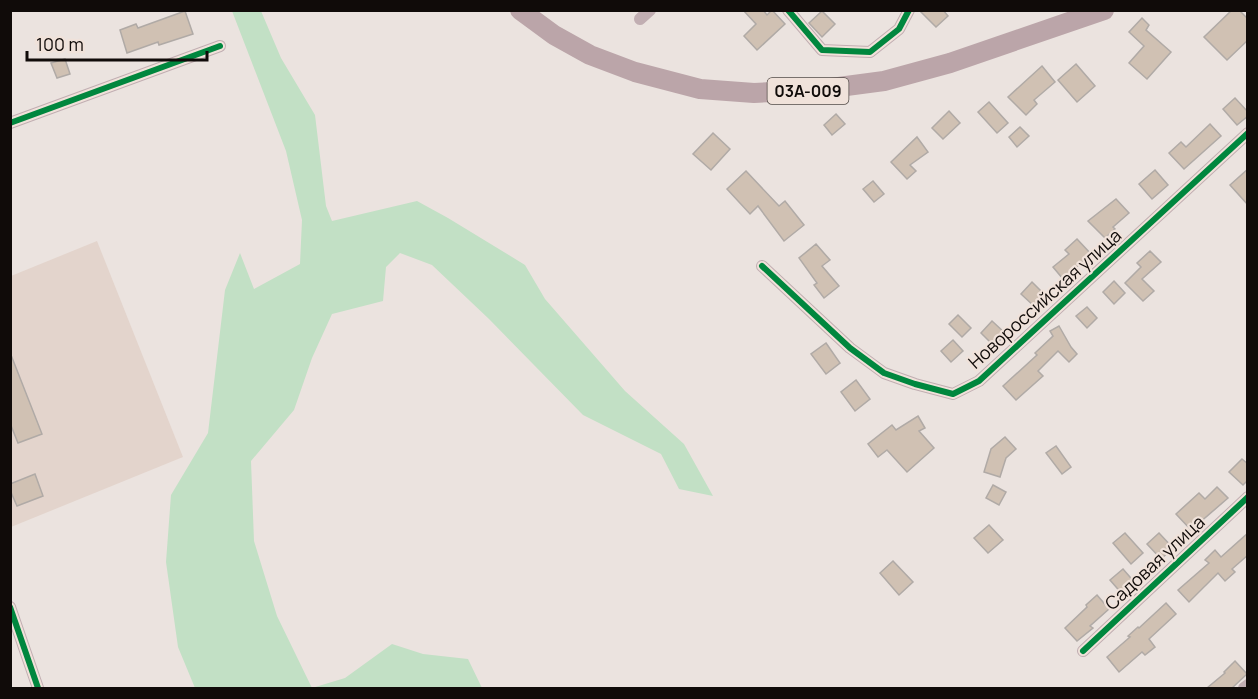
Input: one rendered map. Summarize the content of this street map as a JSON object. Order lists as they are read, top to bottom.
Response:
{
  "streets": {
    "main road": ["03А-009"],
    "street": ["Новороссийская улица", "Садовая улица"]
  },
  "scale_bar": "100 m"
}
